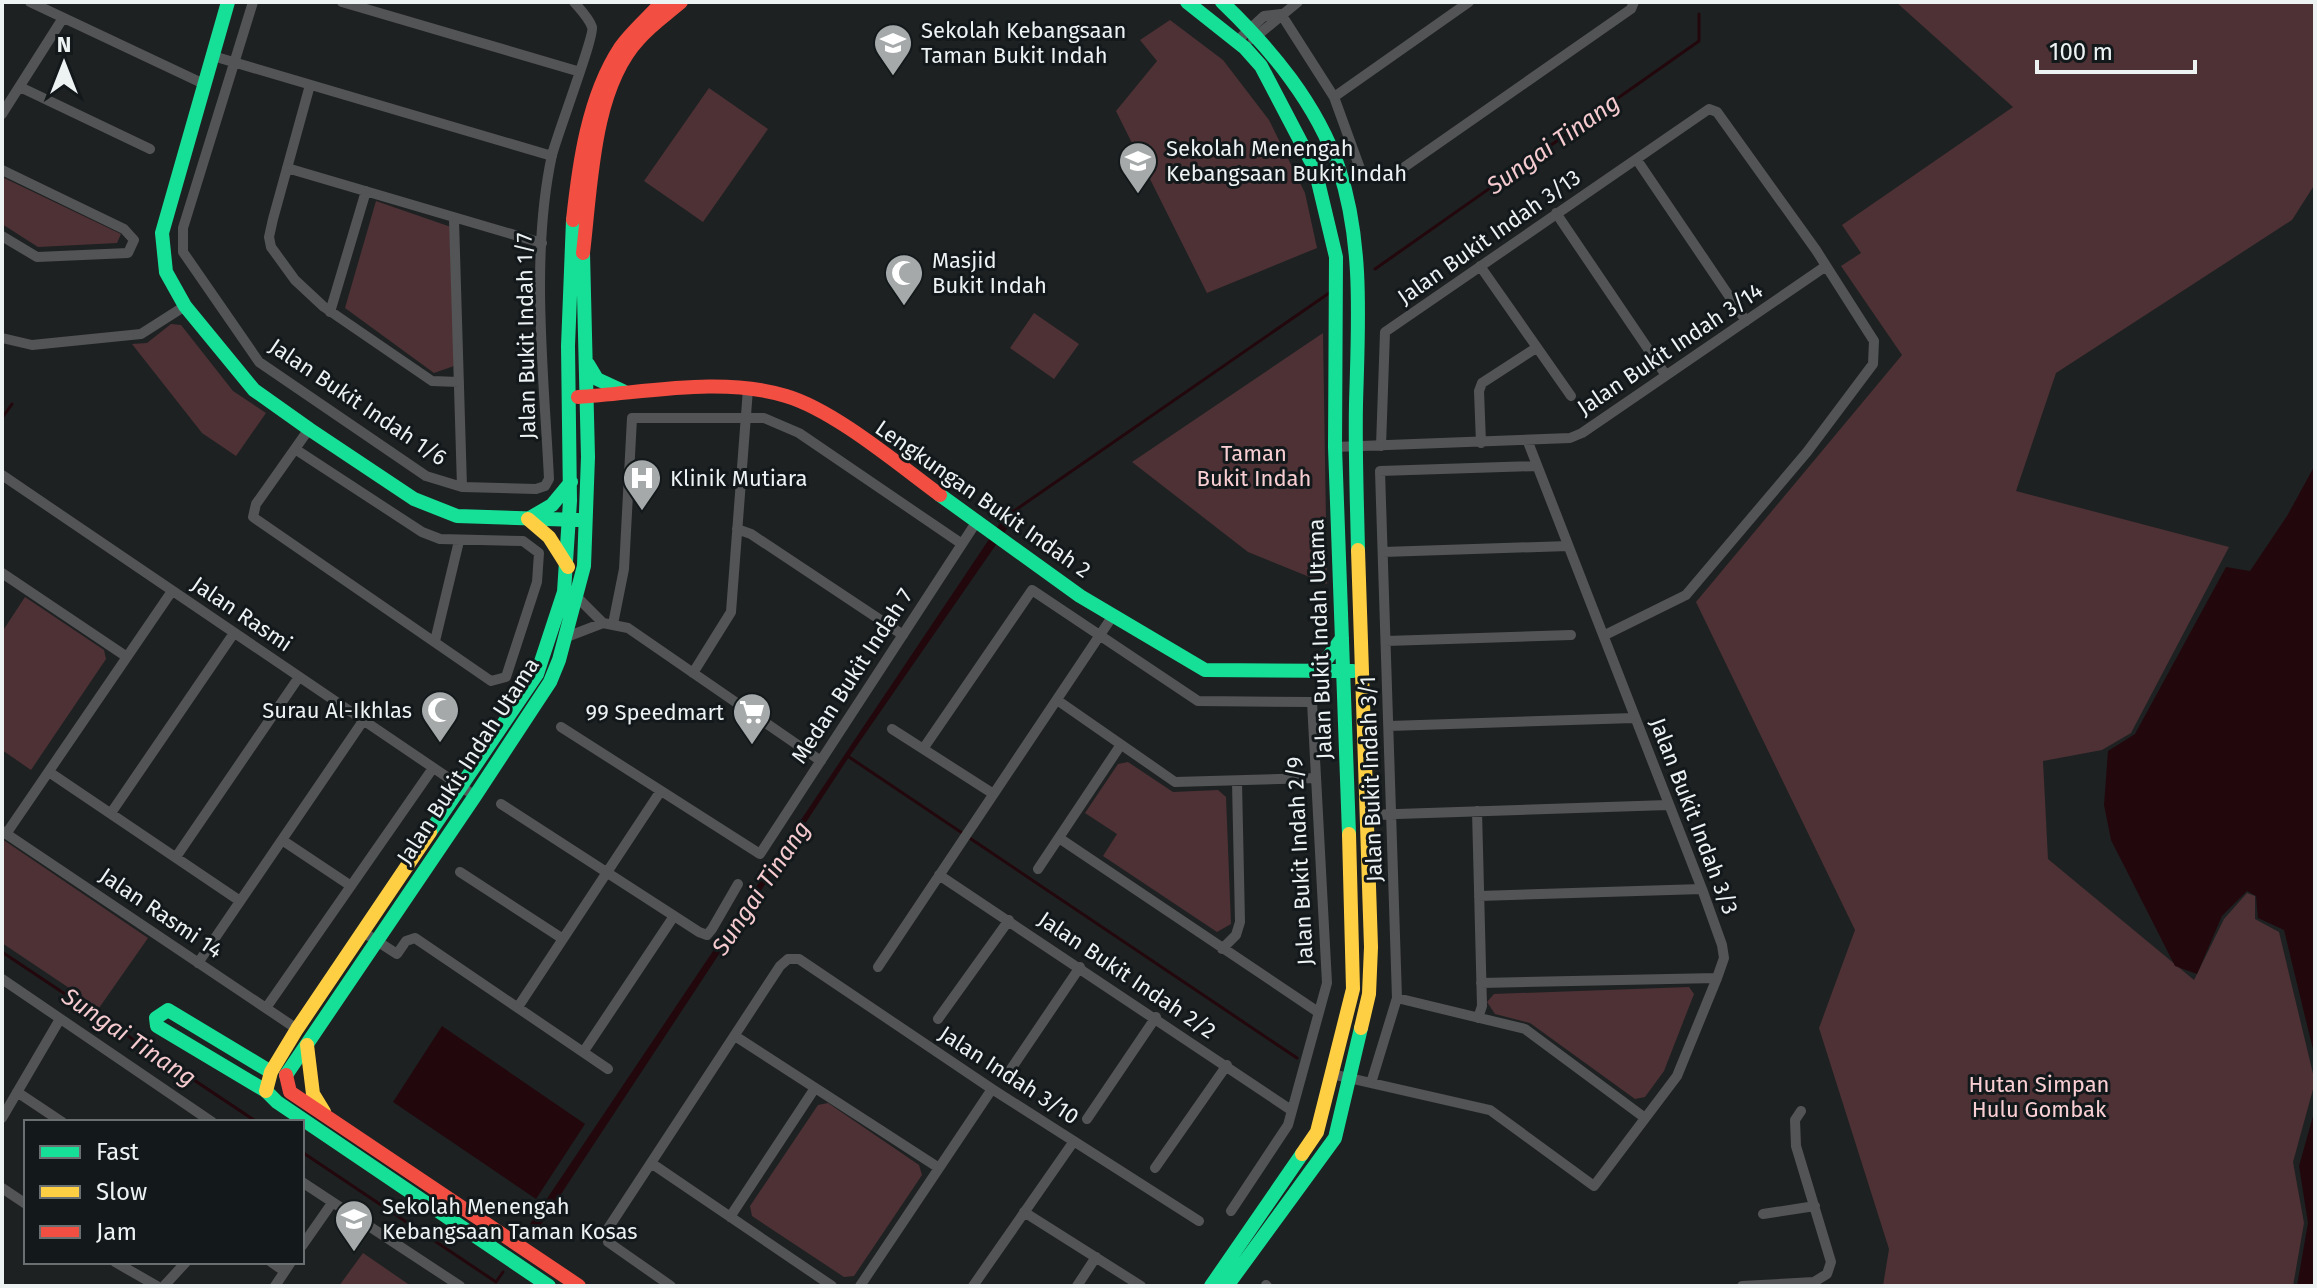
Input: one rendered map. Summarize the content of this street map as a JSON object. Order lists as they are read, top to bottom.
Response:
{
  "streets": {
    "street": [
      "Jalan Bukit Indah 3/13",
      "Jalan Bukit Indah 1/7",
      "Jalan Bukit Indah 3/14",
      "Jalan Bukit Indah 1/6",
      "Lengkungan Bukit Indah 2",
      "Jalan Rasmi",
      "Jalan Bukit Indah Utama",
      "Medan Bukit Indah 7",
      "Jalan Bukit Indah 3/1",
      "Jalan Bukit Indah 3/3",
      "Jalan Bukit Indah 2/9",
      "Jalan Rasmi 14",
      "Jalan Bukit Indah 2/2",
      "Jalan Indah 3/10"
    ]
  },
  "crossings": [
    ["Jalan Bukit Indah 3/13", "Jalan Bukit Indah 3/14"],
    ["Jalan Bukit Indah 1/7", "Jalan Bukit Indah 1/6"],
    ["Jalan Bukit Indah 3/14", "Jalan Bukit Indah Utama"],
    ["Jalan Bukit Indah 3/14", "Jalan Bukit Indah 3/3"],
    ["Lengkungan Bukit Indah 2", "Jalan Bukit Indah Utama"],
    ["Lengkungan Bukit Indah 2", "Medan Bukit Indah 7"],
    ["Jalan Rasmi", "Jalan Bukit Indah Utama"],
    ["Jalan Bukit Indah Utama", "Jalan Rasmi 14"],
    ["Jalan Bukit Indah 3/1", "Jalan Bukit Indah 3/3"],
    ["Jalan Bukit Indah 2/9", "Jalan Bukit Indah 2/2"]
  ],
  "water": ["Sungai Tinang"],
  "parks": ["Taman Bukit Indah", "Hutan Simpan Hulu Gombak"],
  "places": {
    "school or university": ["Sekolah Kebangsaan Taman Bukit Indah", "Sekolah Menengah Kebangsaan Bukit Indah", "Sekolah Menengah Kebangsaan Taman Kosas"],
    "mosque": ["Masjid Bukit Indah", "Surau Al-Ikhlas"],
    "hospital": ["Klinik Mutiara"],
    "supermarket": ["99 Speedmart"]
  },
  "legend": ["Fast", "Slow", "Jam"],
  "scale_bar": "100 m",
  "north": "top"
}
